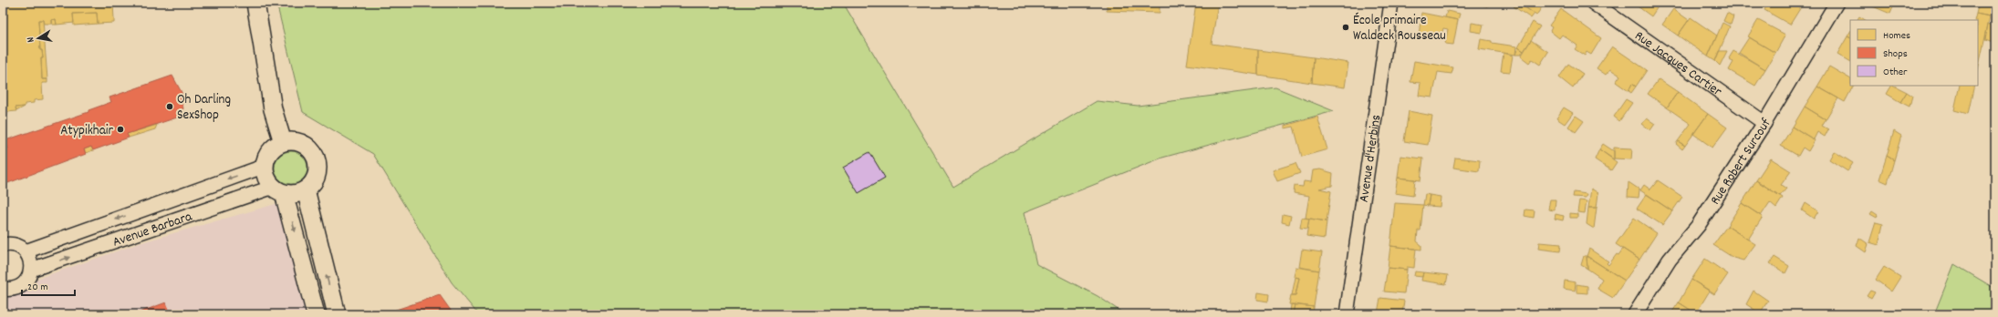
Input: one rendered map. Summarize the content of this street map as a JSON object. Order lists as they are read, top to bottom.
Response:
{
  "streets": {
    "street": [
      "Rue Jacques Cartier",
      "Avenue d'Herbins",
      "Rue Robert Surcouf",
      "Avenue Barbara"
    ]
  },
  "crossings": [
    ["Rue Jacques Cartier", "Rue Robert Surcouf"]
  ],
  "places": ["École primaire Waldeck Rousseau", "Oh Darling SexShop", "Atypikhair"],
  "legend": ["Homes", "Shops", "Other"],
  "scale_bar": "20 m",
  "north": "left"
}
